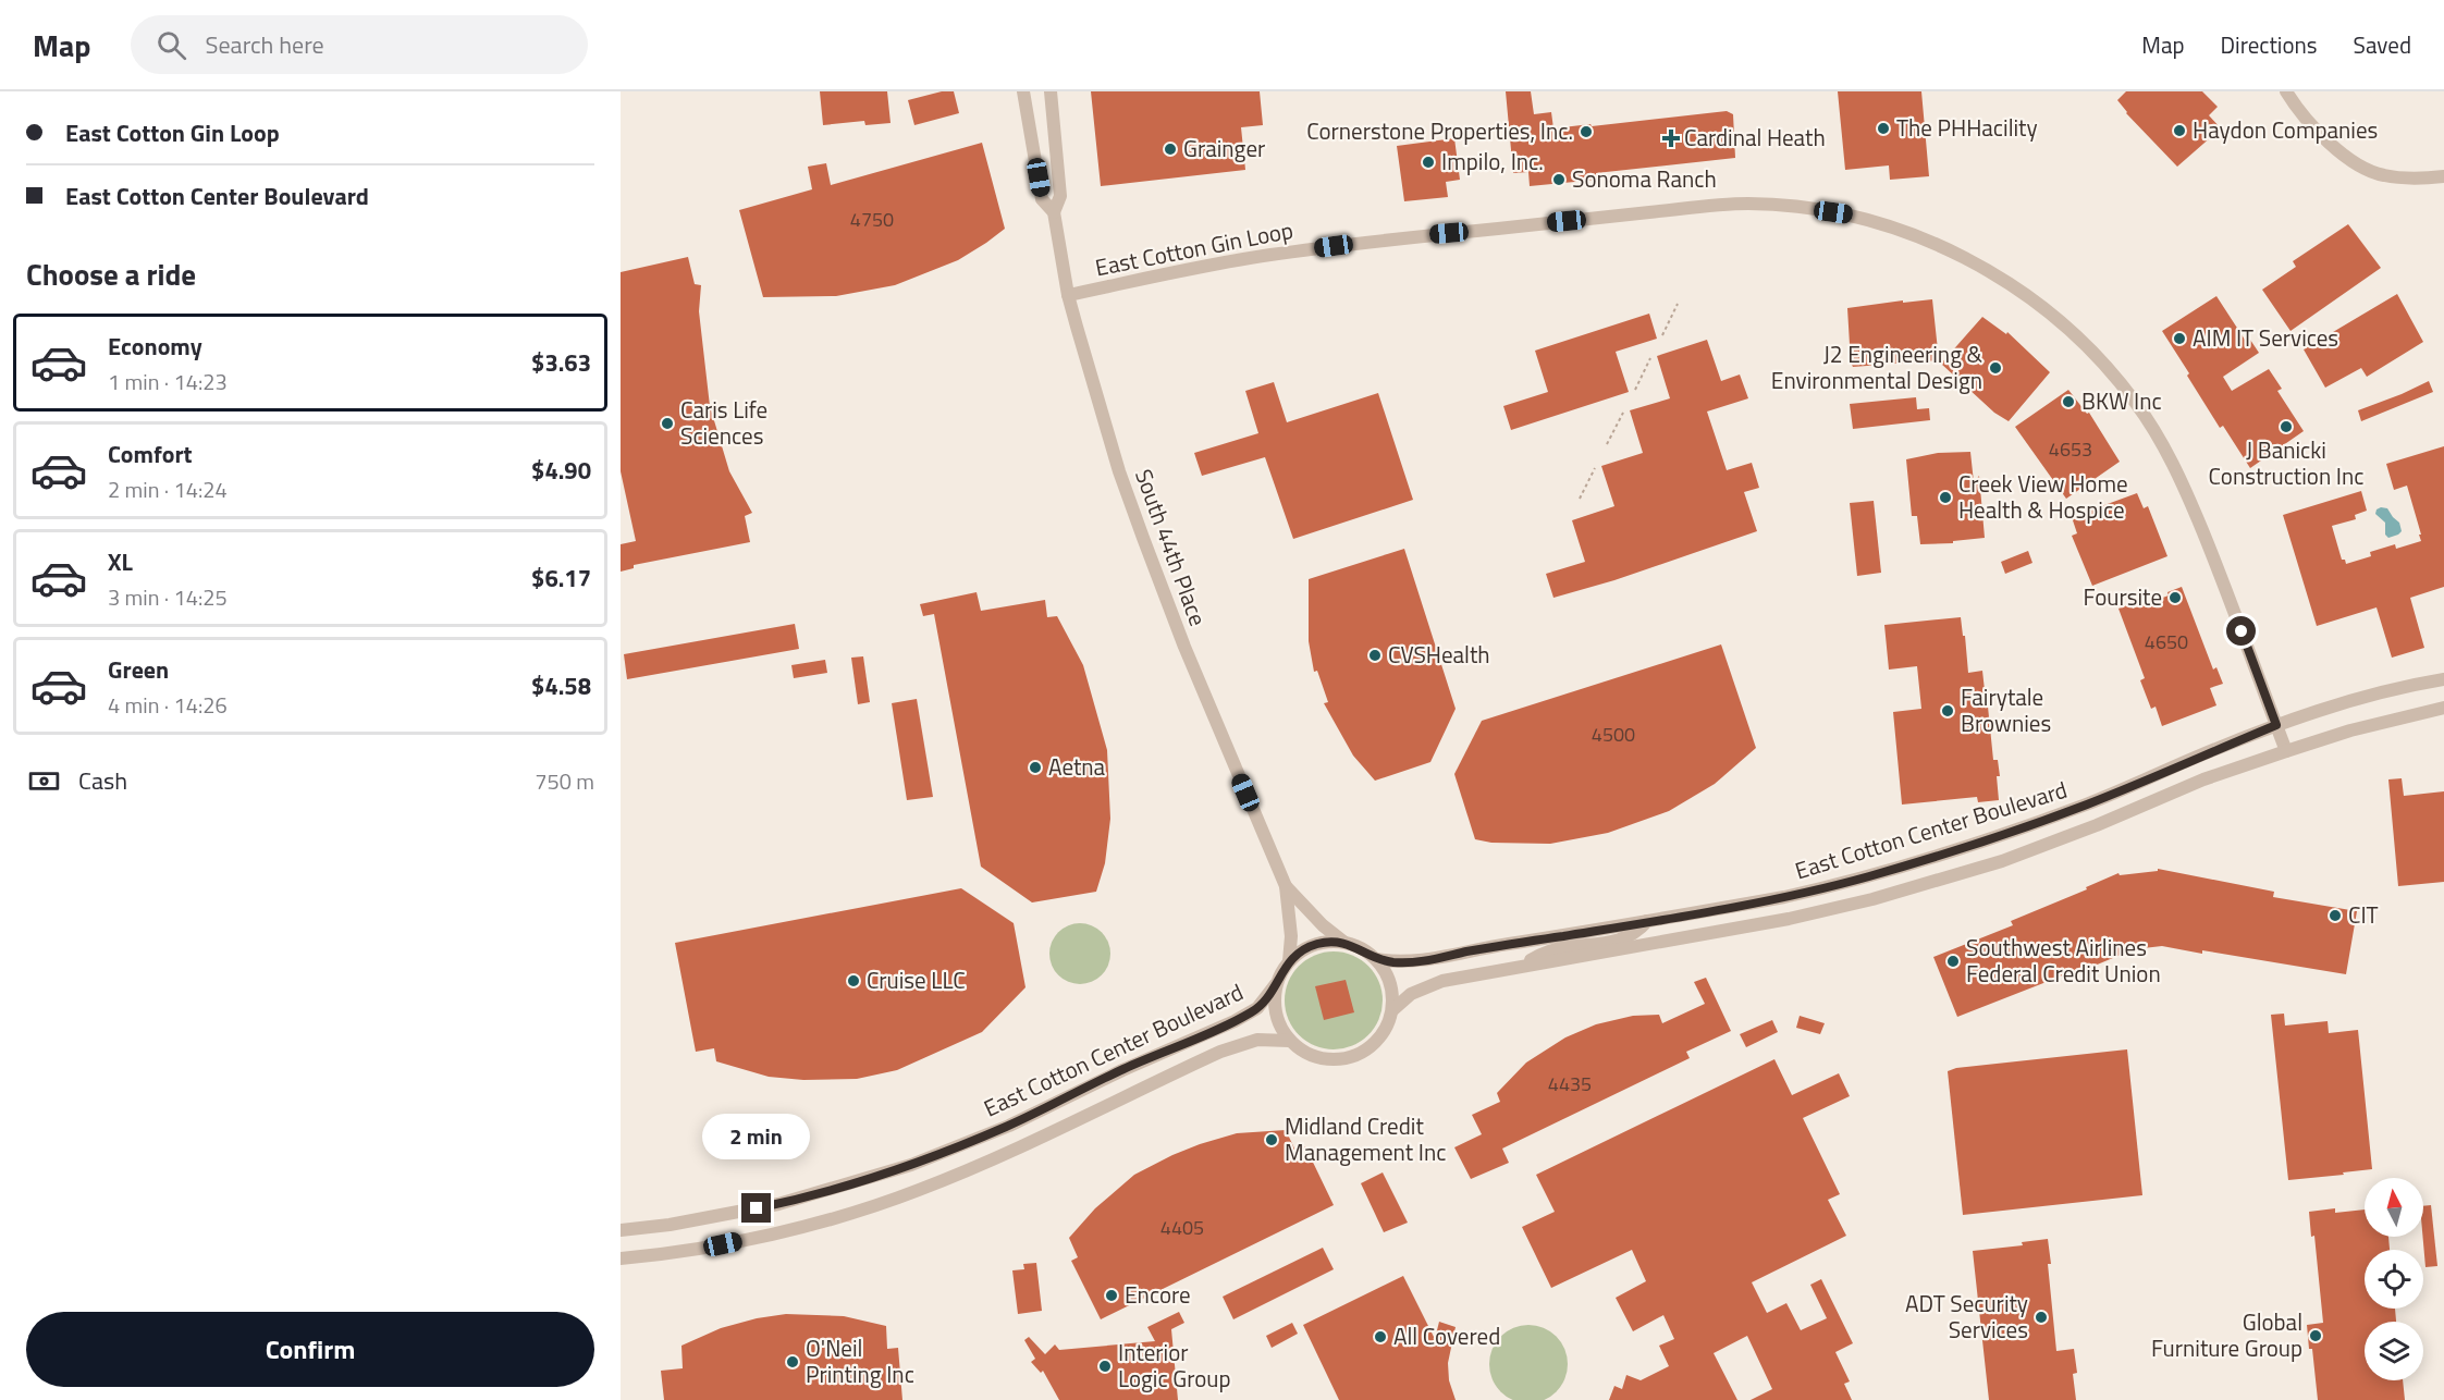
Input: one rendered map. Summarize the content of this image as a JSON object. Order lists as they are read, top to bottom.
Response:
{
  "streets": {
    "street": ["East Cotton Gin Loop", "South 44th Place", "East Cotton Center Boulevard"]
  },
  "crossings": [
    ["East Cotton Gin Loop", "South 44th Place"],
    ["East Cotton Gin Loop", "East Cotton Center Boulevard"],
    ["South 44th Place", "East Cotton Center Boulevard"]
  ],
  "places": {
    "other": [
      "The PHHacility",
      "Haydon Companies",
      "Cornerstone Properties, Inc.",
      "Grainger",
      "Impilo, Inc.",
      "Sonoma Ranch",
      "AIM IT Services",
      "J2 Engineering & Environmental Design",
      "BKW Inc",
      "Caris Life Sciences",
      "J Banicki Construction Inc",
      "Creek View Home Health & Hospice",
      "Foursite",
      "CVSHealth",
      "Fairytale Brownies",
      "Aetna",
      "CIT",
      "Southwest Airlines Federal Credit Union",
      "Cruise LLC",
      "Midland Credit Management Inc",
      "Encore",
      "ADT Security Services",
      "Global Furniture Group",
      "All Covered",
      "O'Neil Printing Inc",
      "Interior Logic Group"
    ],
    "health": ["Cardinal Heath"]
  },
  "house_numbers": [
    "4750",
    "4653",
    "4650",
    "4500",
    "4435",
    "4405"
  ],
  "north": "top",
  "page": {
    "header": "Map",
    "search": "Search here",
    "nav": ["Map", "Directions", "Saved"],
    "banner": ["East Cotton Gin Loop", "East Cotton Center Boulevard"],
    "heading": "Choose a ride",
    "list": [
      {
        "name": "Economy",
        "note": "1 min · 14:23",
        "value": "$3.63"
      },
      {
        "name": "Comfort",
        "note": "2 min · 14:24",
        "value": "$4.90"
      },
      {
        "name": "XL",
        "note": "3 min · 14:25",
        "value": "$6.17"
      },
      {
        "name": "Green",
        "note": "4 min · 14:26",
        "value": "$4.58"
      }
    ],
    "pay": ["Cash", "750 m"],
    "bubble": "2 min",
    "buttons": "Confirm"
  }
}
